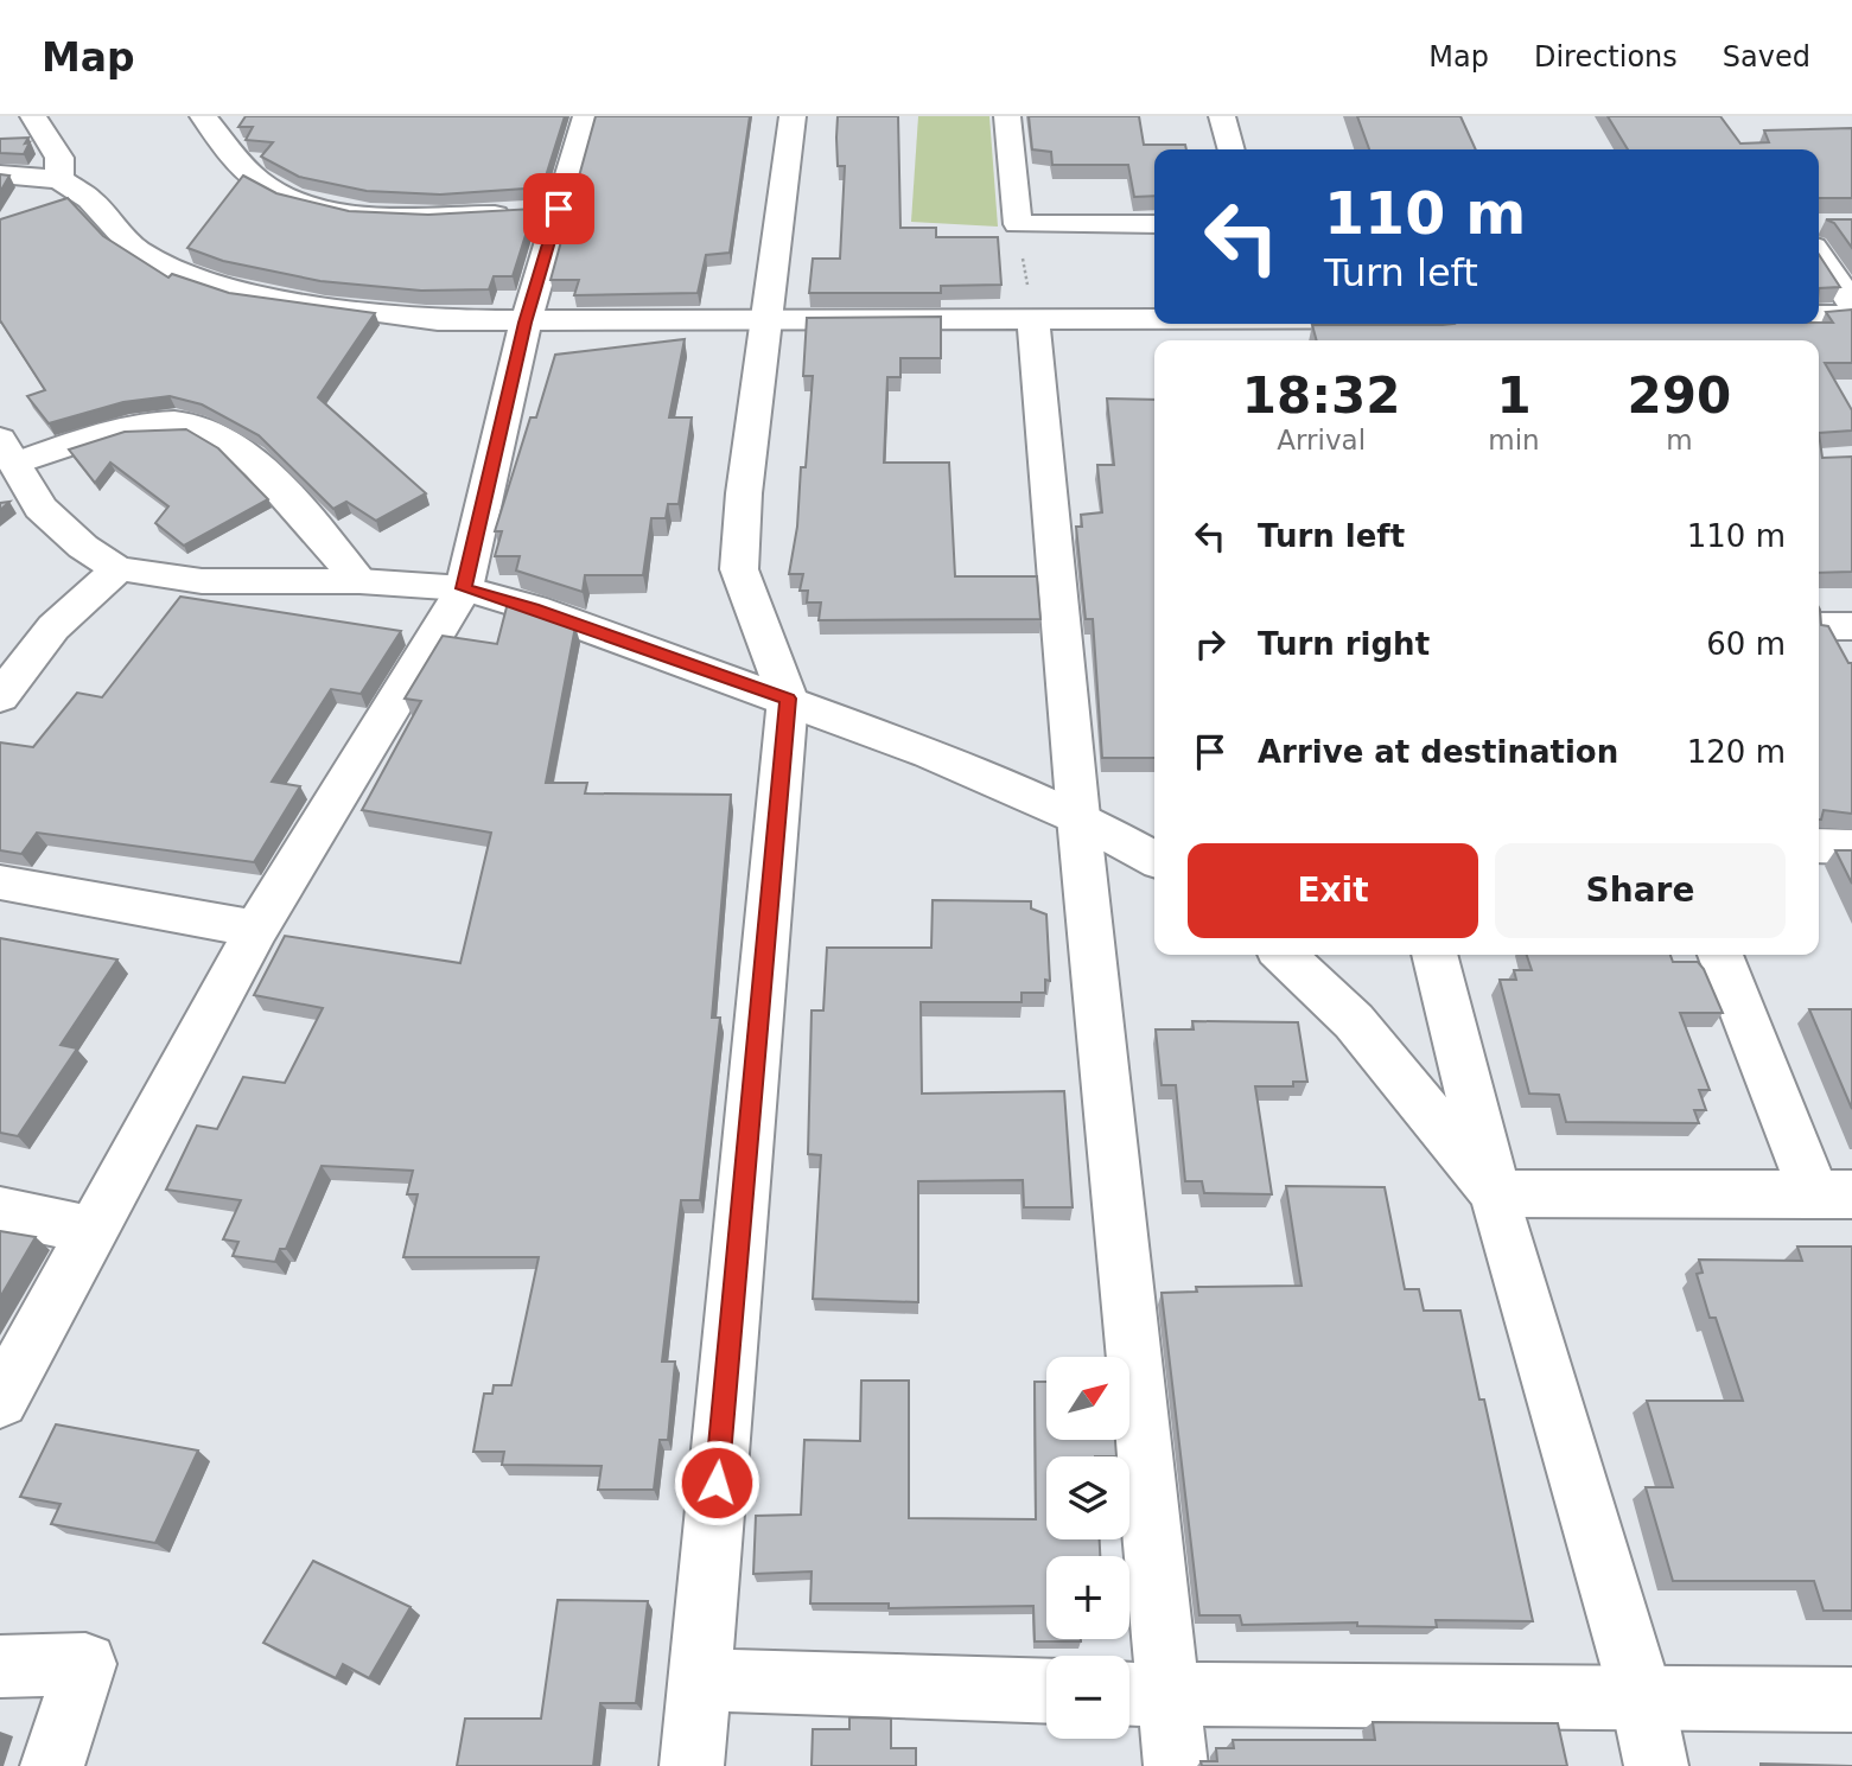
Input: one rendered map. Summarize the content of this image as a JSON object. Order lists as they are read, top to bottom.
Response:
{
  "north": "top right",
  "page": {
    "header": "Map",
    "nav": ["Map", "Directions", "Saved"],
    "turn": ["110 m", "Turn left"],
    "eta": [
      "18:32",
      "Arrival",
      "1",
      "min",
      "290",
      "m"
    ],
    "list": [
      {
        "name": "Turn left",
        "value": "110 m"
      },
      {
        "name": "Turn right",
        "value": "60 m"
      },
      {
        "name": "Arrive at destination",
        "value": "120 m"
      }
    ],
    "buttons": ["Exit", "Share"],
    "map_buttons": ["+", "−"]
  }
}
